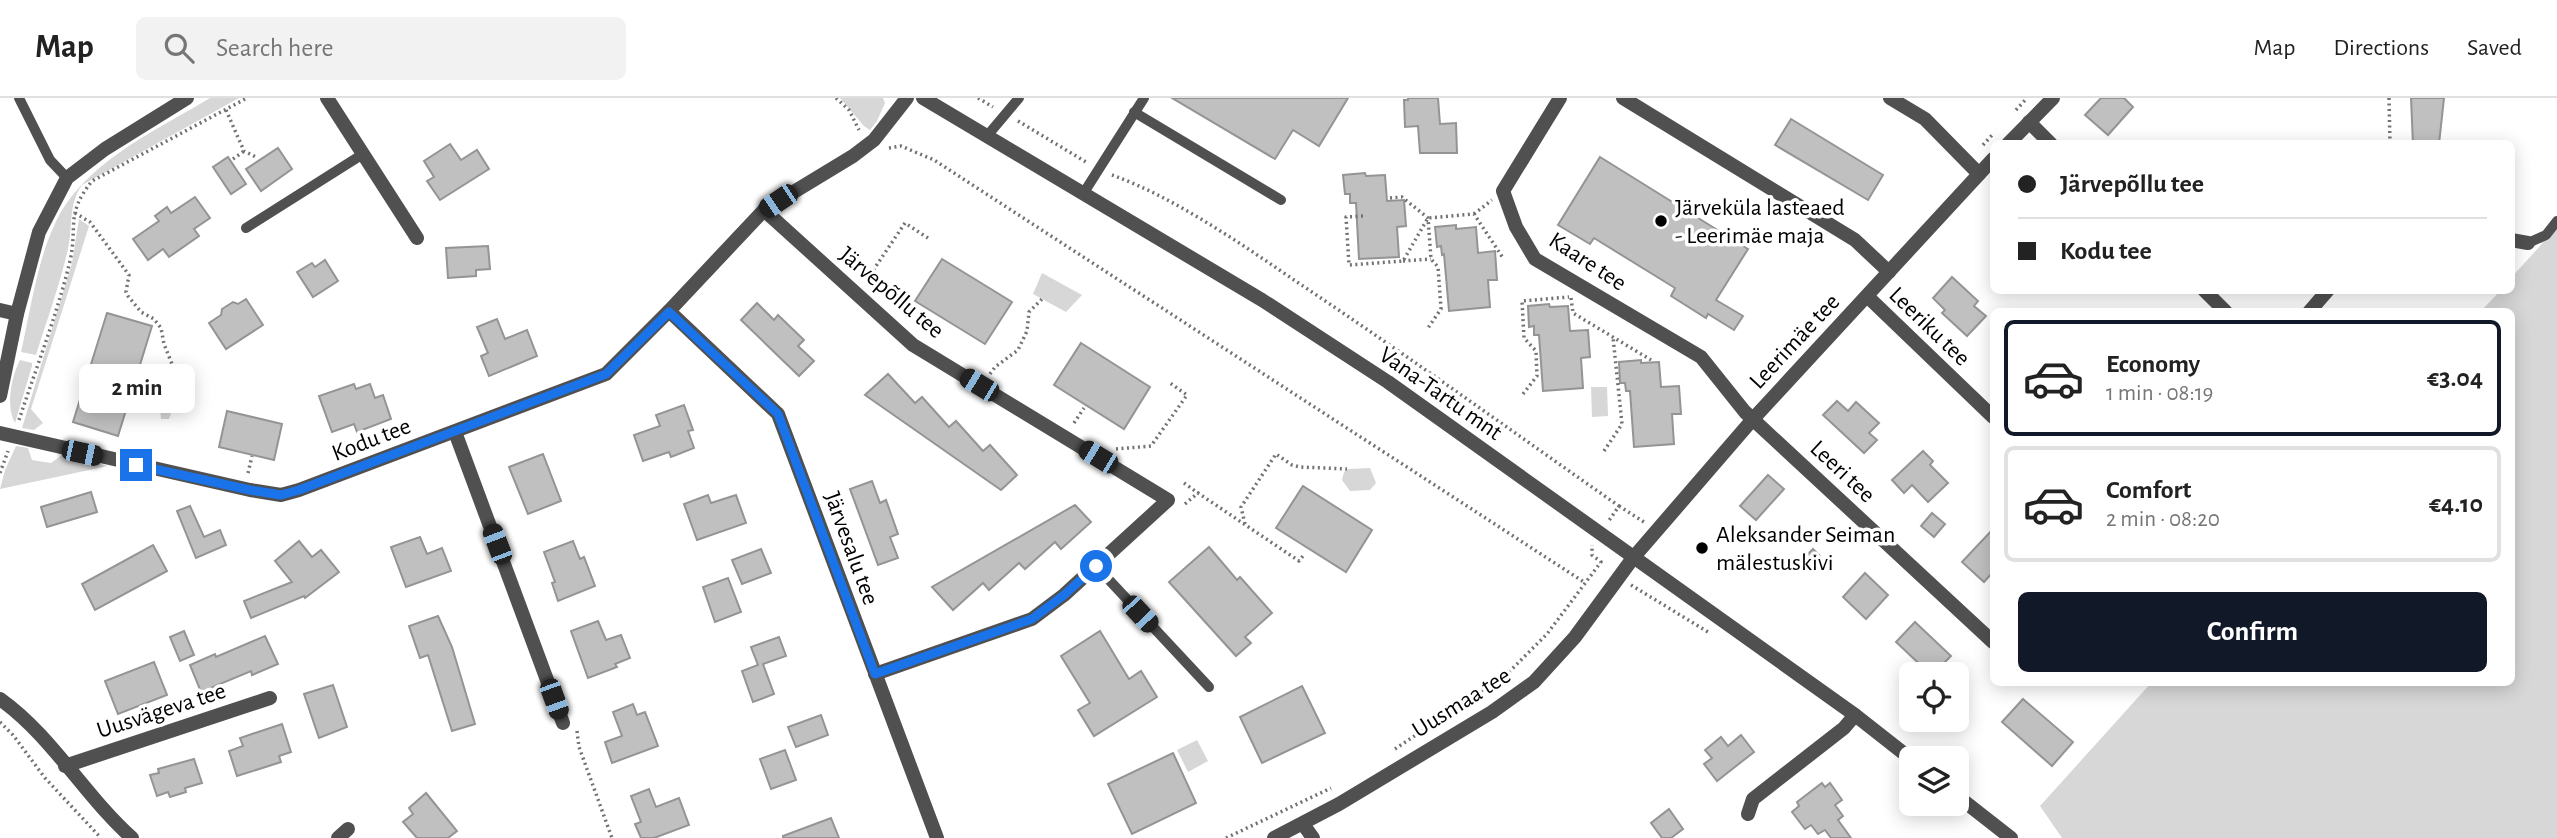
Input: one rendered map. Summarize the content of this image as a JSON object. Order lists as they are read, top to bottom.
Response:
{
  "streets": {
    "street": [
      "Kaare tee",
      "Järvepõllu tee",
      "Leeriku tee",
      "Leerimäe tee",
      "Vana-Tartu mnt",
      "Kodu tee",
      "Leeri tee",
      "Järvesalu tee",
      "Uusmaa tee",
      "Uusvägeva tee"
    ]
  },
  "crossings": [
    ["Kaare tee", "Leerimäe tee"],
    ["Kaare tee", "Leeri tee"],
    ["Järvepõllu tee", "Kodu tee"],
    ["Järvepõllu tee", "Järvesalu tee"],
    ["Leeriku tee", "Leerimäe tee"],
    ["Leerimäe tee", "Vana-Tartu mnt"],
    ["Leerimäe tee", "Leeri tee"],
    ["Leerimäe tee", "Uusmaa tee"],
    ["Vana-Tartu mnt", "Uusmaa tee"],
    ["Kodu tee", "Järvesalu tee"]
  ],
  "places": ["Järveküla lasteaed - Leerimäe maja", "Aleksander Seiman mälestuskivi"],
  "page": {
    "header": "Map",
    "search": "Search here",
    "nav": ["Map", "Directions", "Saved"],
    "banner": ["Järvepõllu tee", "Kodu tee"],
    "list": [
      {
        "name": "Economy",
        "note": "1 min · 08:19",
        "value": "€3.04"
      },
      {
        "name": "Comfort",
        "note": "2 min · 08:20",
        "value": "€4.10"
      }
    ],
    "bubble": "2 min",
    "buttons": "Confirm"
  }
}
